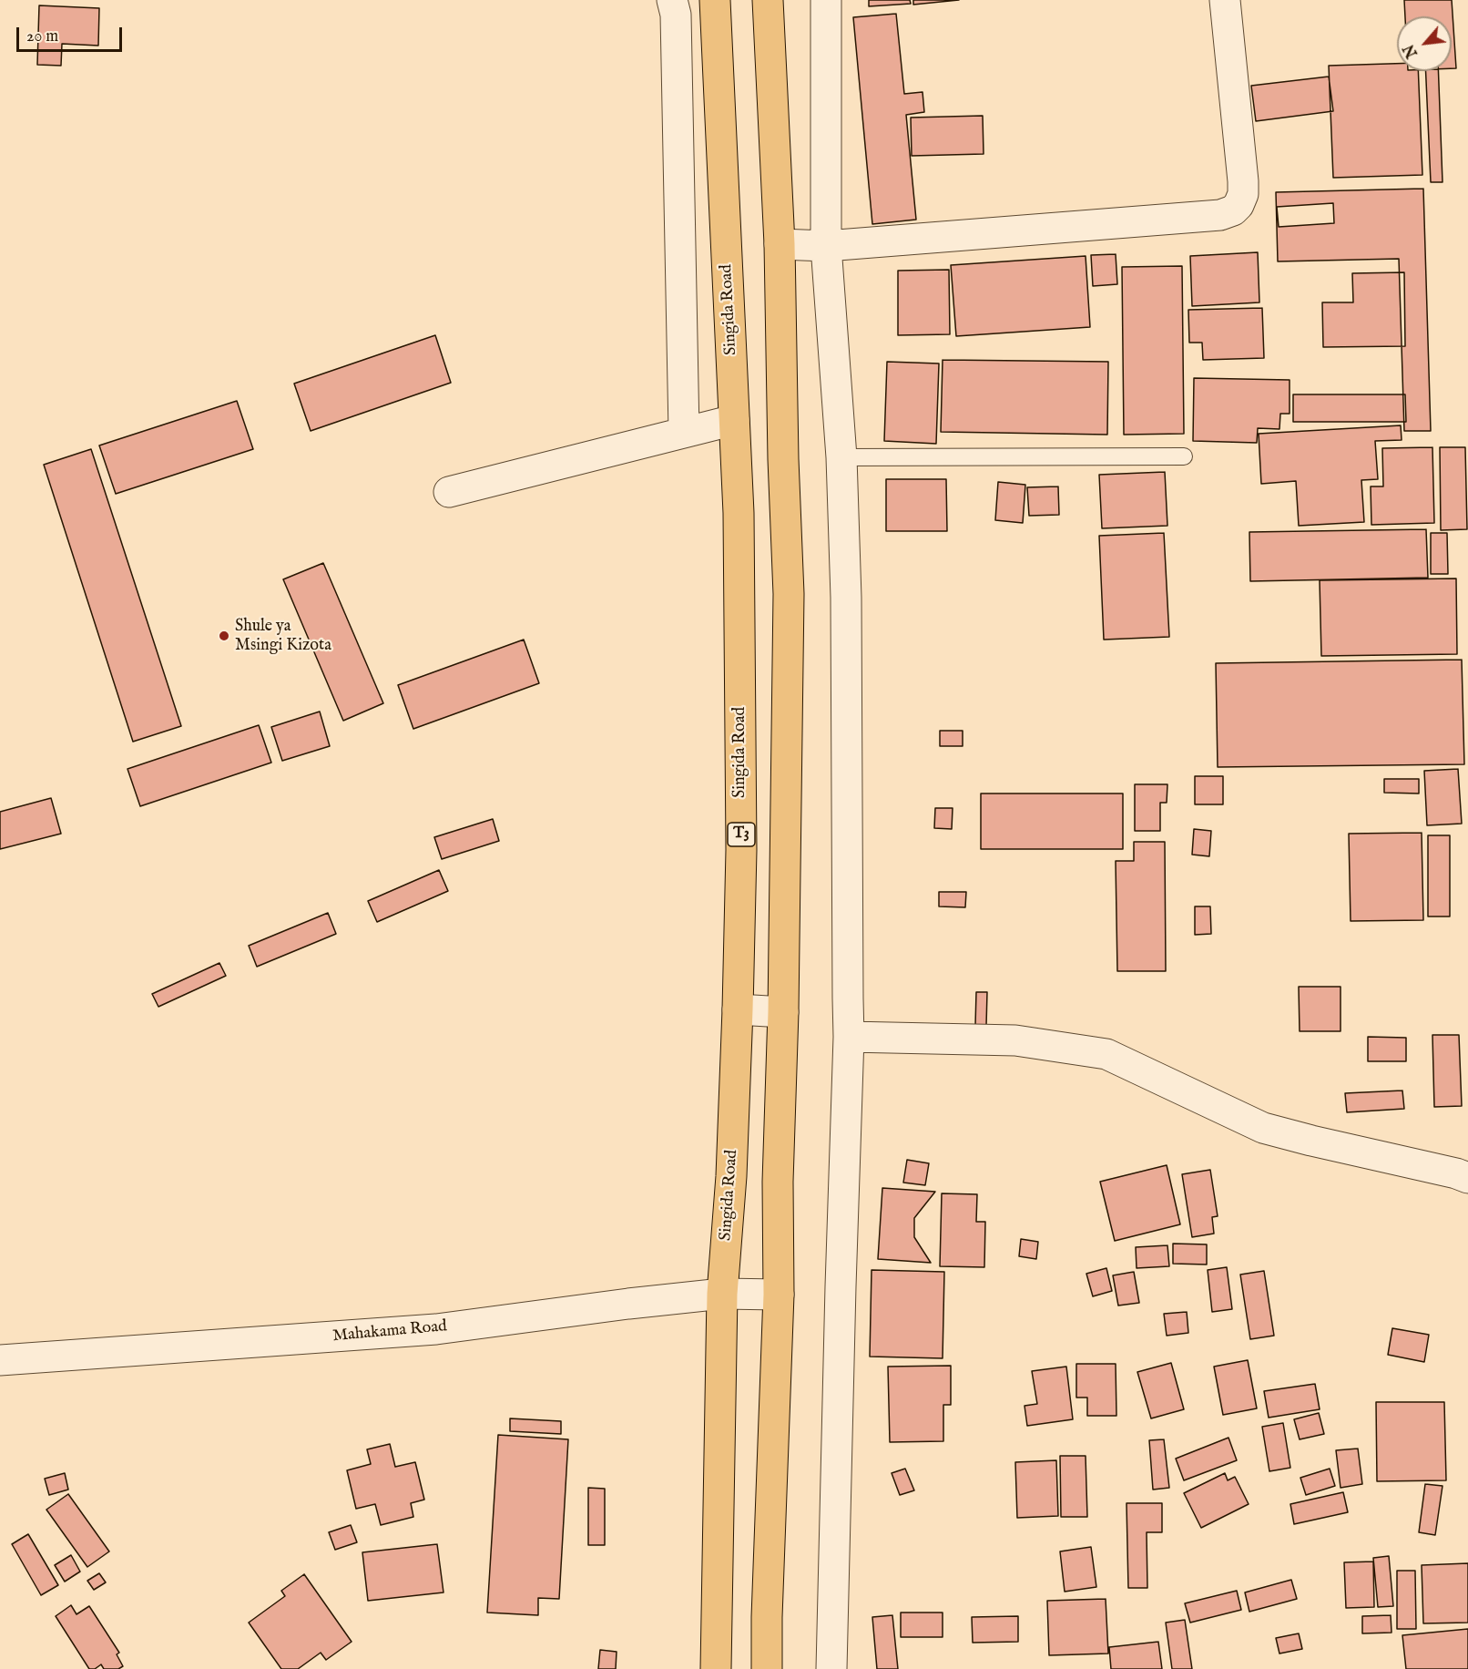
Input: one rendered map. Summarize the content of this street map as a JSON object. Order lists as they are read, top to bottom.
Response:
{
  "streets": {
    "highway": ["Singida Road", "T3"],
    "street": ["Mahakama Road"]
  },
  "crossings": [
    ["Singida Road", "Mahakama Road"]
  ],
  "places": ["Shule ya Msingi Kizota"],
  "scale_bar": "20 m",
  "north": "bottom left"
}
